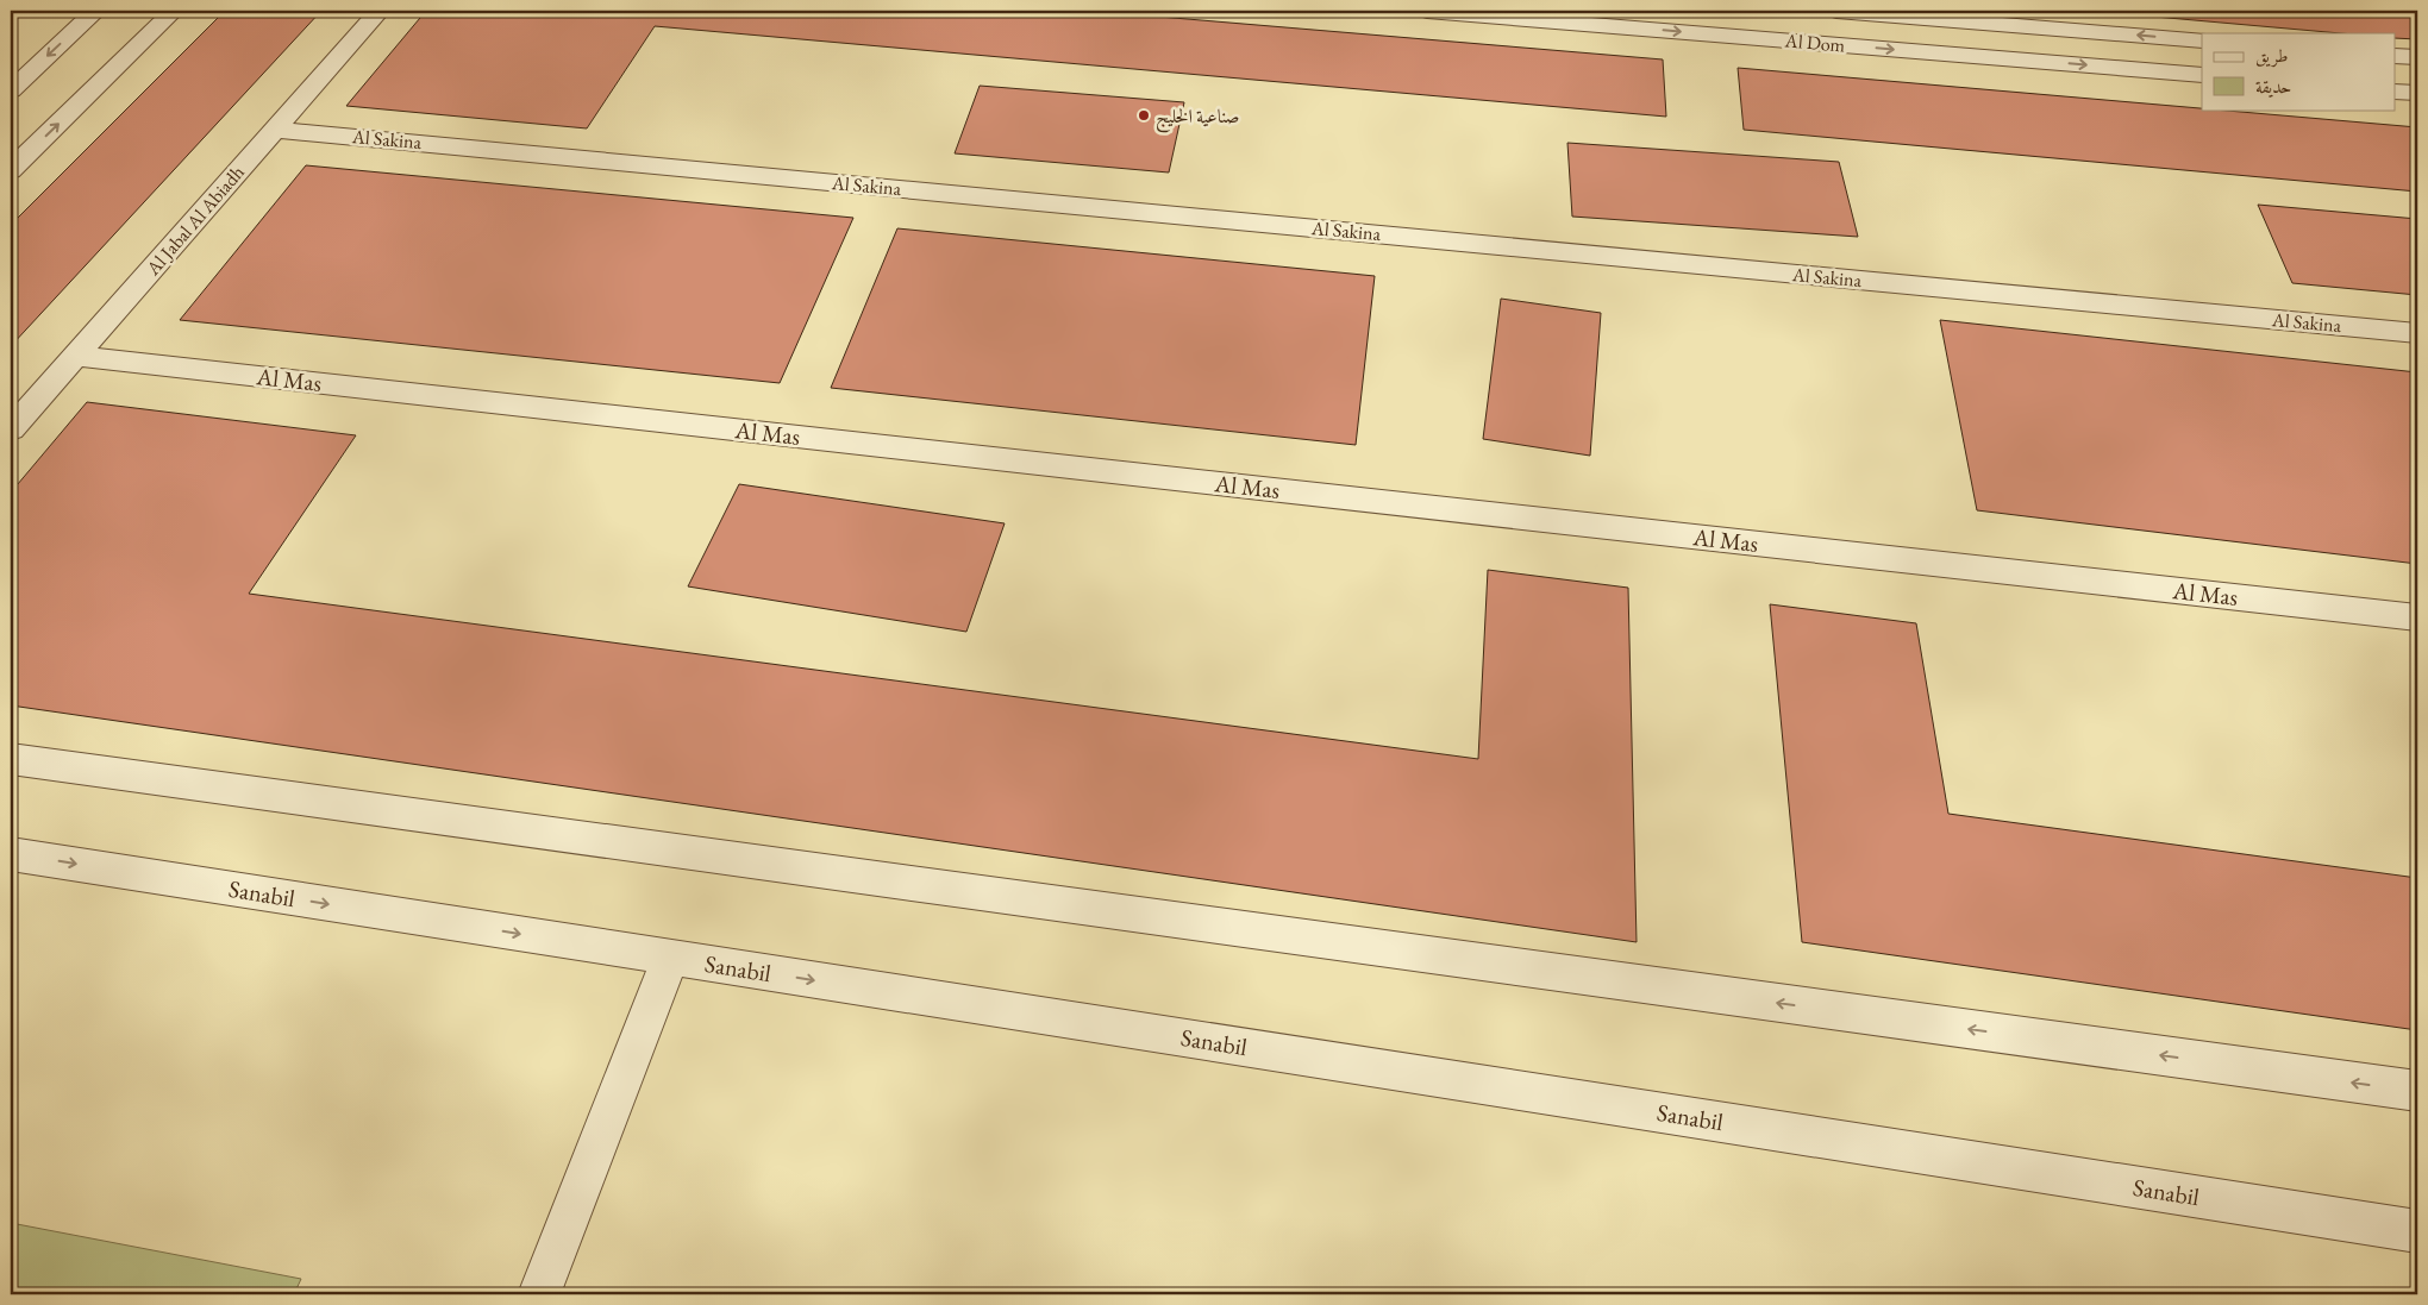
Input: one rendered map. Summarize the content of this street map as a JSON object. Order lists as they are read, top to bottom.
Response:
{
  "streets": {
    "street": [
      "Al Dom",
      "Al Sakina",
      "Al Jabal Al Abiadh",
      "Al Mas",
      "Sanabil"
    ]
  },
  "crossings": [
    ["Al Sakina", "Al Jabal Al Abiadh"],
    ["Al Jabal Al Abiadh", "Al Mas"]
  ],
  "places": ["صناعية الخليج"],
  "legend": ["طريق", "حديقة"]
}
